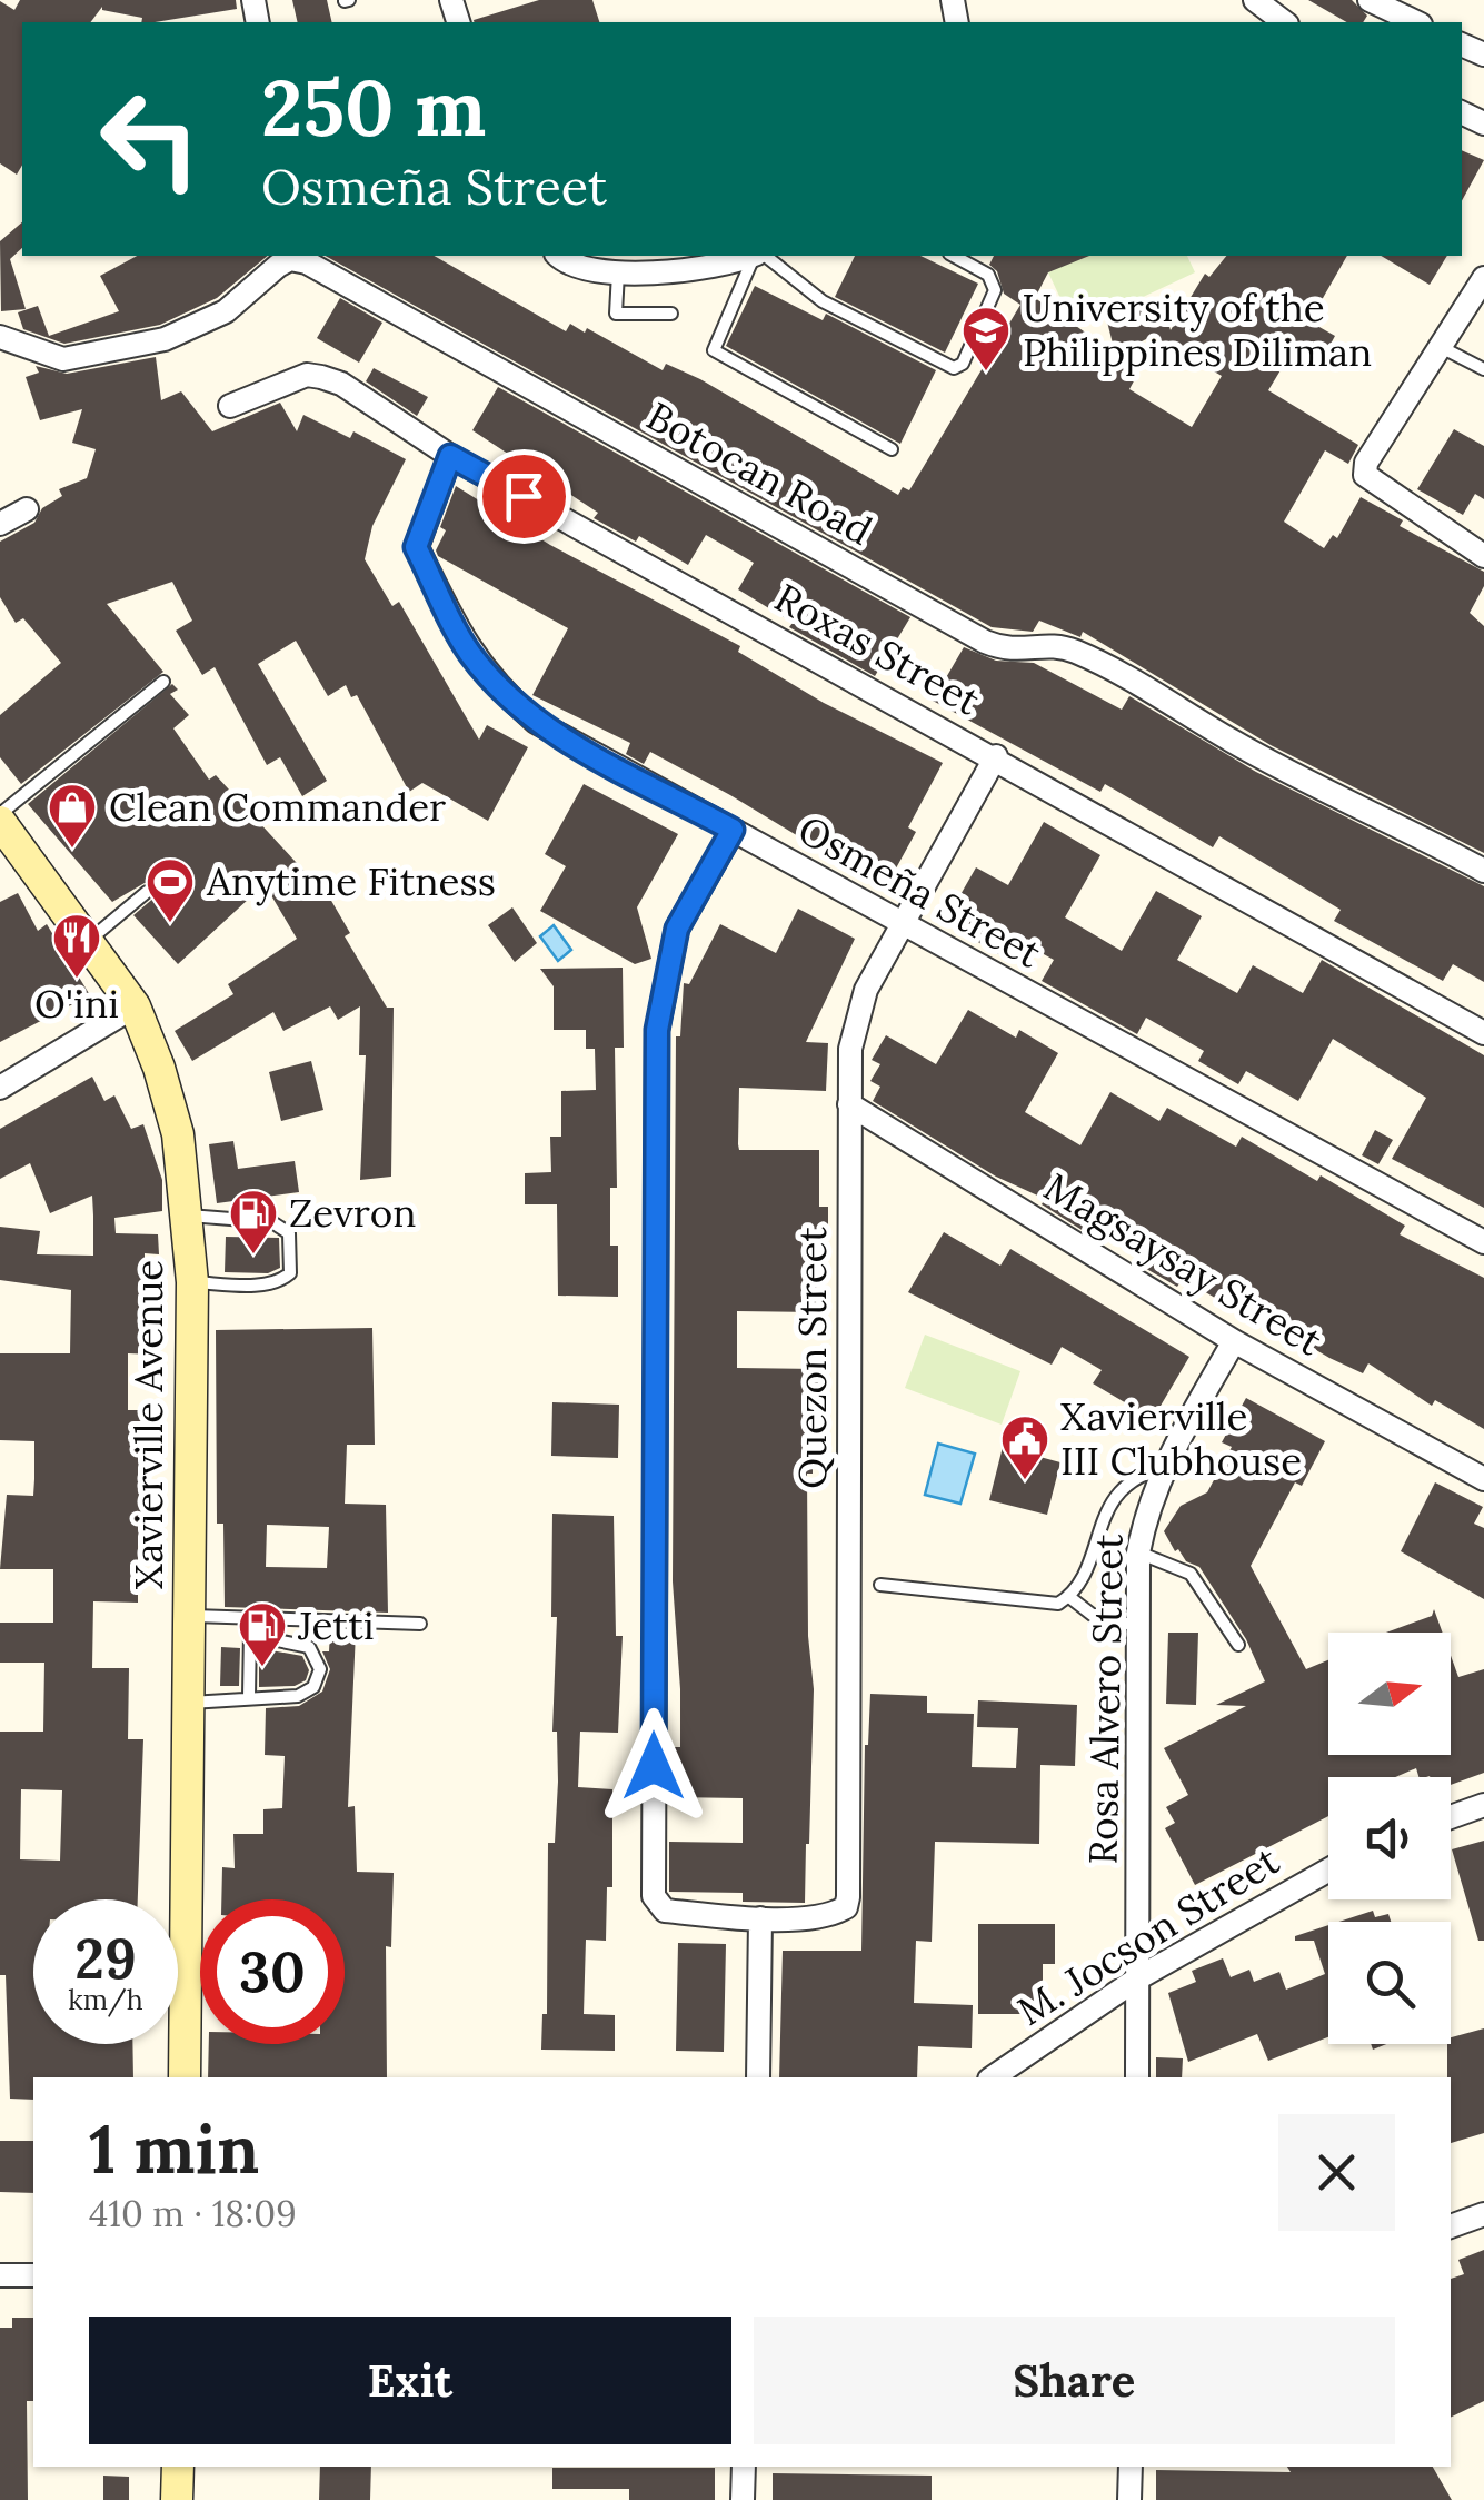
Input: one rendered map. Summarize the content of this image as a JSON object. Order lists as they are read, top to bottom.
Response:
{
  "streets": {
    "main road": ["Xavierville Avenue"],
    "street": [
      "Botocan Road",
      "Roxas Street",
      "Osmeña Street",
      "Magsaysay Street",
      "Quezon Street",
      "Rosa Alvero Street",
      "M. Jocson Street"
    ]
  },
  "crossings": [
    ["Roxas Street", "Osmeña Street"],
    ["Roxas Street", "Quezon Street"],
    ["Osmeña Street", "Quezon Street"],
    ["Magsaysay Street", "Quezon Street"],
    ["Magsaysay Street", "Rosa Alvero Street"],
    ["Rosa Alvero Street", "M. Jocson Street"]
  ],
  "places": {
    "school or university": ["University of the Philippines Diliman"],
    "shop": ["Clean Commander"],
    "sports": ["Anytime Fitness"],
    "restaurant": ["O'ini"],
    "fuel station": ["Zevron", "Jetti"],
    "public building": ["Xavierville III Clubhouse"]
  },
  "north": "right",
  "page": {
    "turn": ["250 m", "Osmeña Street"],
    "speed": "29 km/h",
    "limit": "30",
    "heading": ["1 min", "410 m · 18:09"],
    "buttons": ["Exit", "Share"]
  }
}
